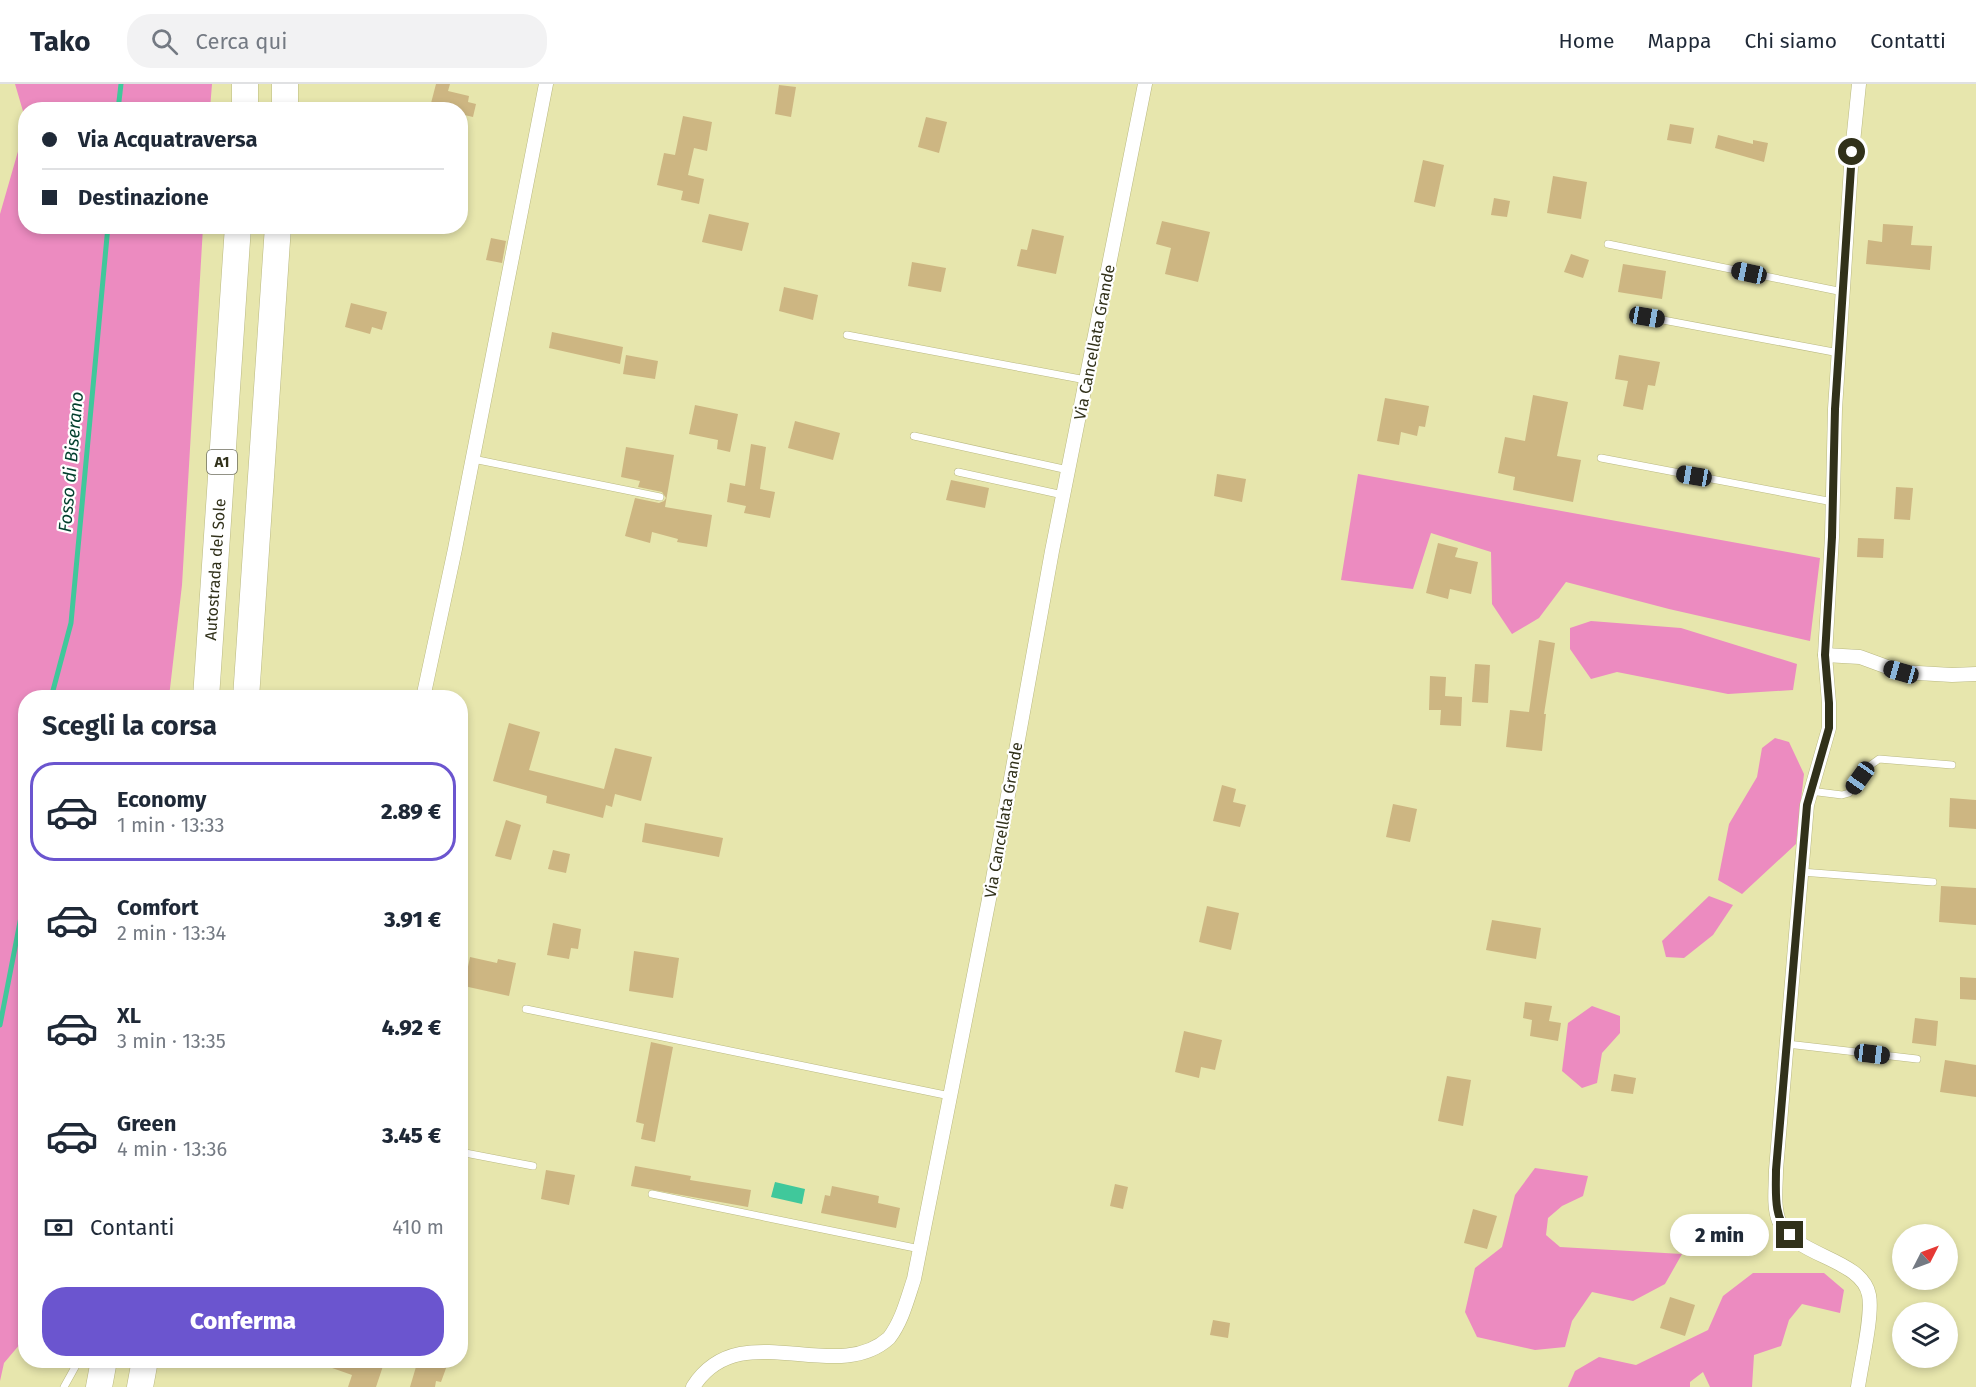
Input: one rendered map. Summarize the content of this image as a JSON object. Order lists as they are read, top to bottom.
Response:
{
  "streets": {
    "highway": ["A1", "Autostrada del Sole"],
    "street": ["Via Cancellata Grande"]
  },
  "water": ["Fosso di Biserano"],
  "north": "top right",
  "page": {
    "header": "Tako",
    "search": "Cerca qui",
    "nav": [
      "Home",
      "Mappa",
      "Chi siamo",
      "Contatti"
    ],
    "banner": ["Via Acquatraversa", "Destinazione"],
    "heading": "Scegli la corsa",
    "list": [
      {
        "name": "Economy",
        "note": "1 min · 13:33",
        "value": "2.89 €"
      },
      {
        "name": "Comfort",
        "note": "2 min · 13:34",
        "value": "3.91 €"
      },
      {
        "name": "XL",
        "note": "3 min · 13:35",
        "value": "4.92 €"
      },
      {
        "name": "Green",
        "note": "4 min · 13:36",
        "value": "3.45 €"
      }
    ],
    "pay": ["Contanti", "410 m"],
    "bubble": "2 min",
    "buttons": "Conferma"
  }
}
